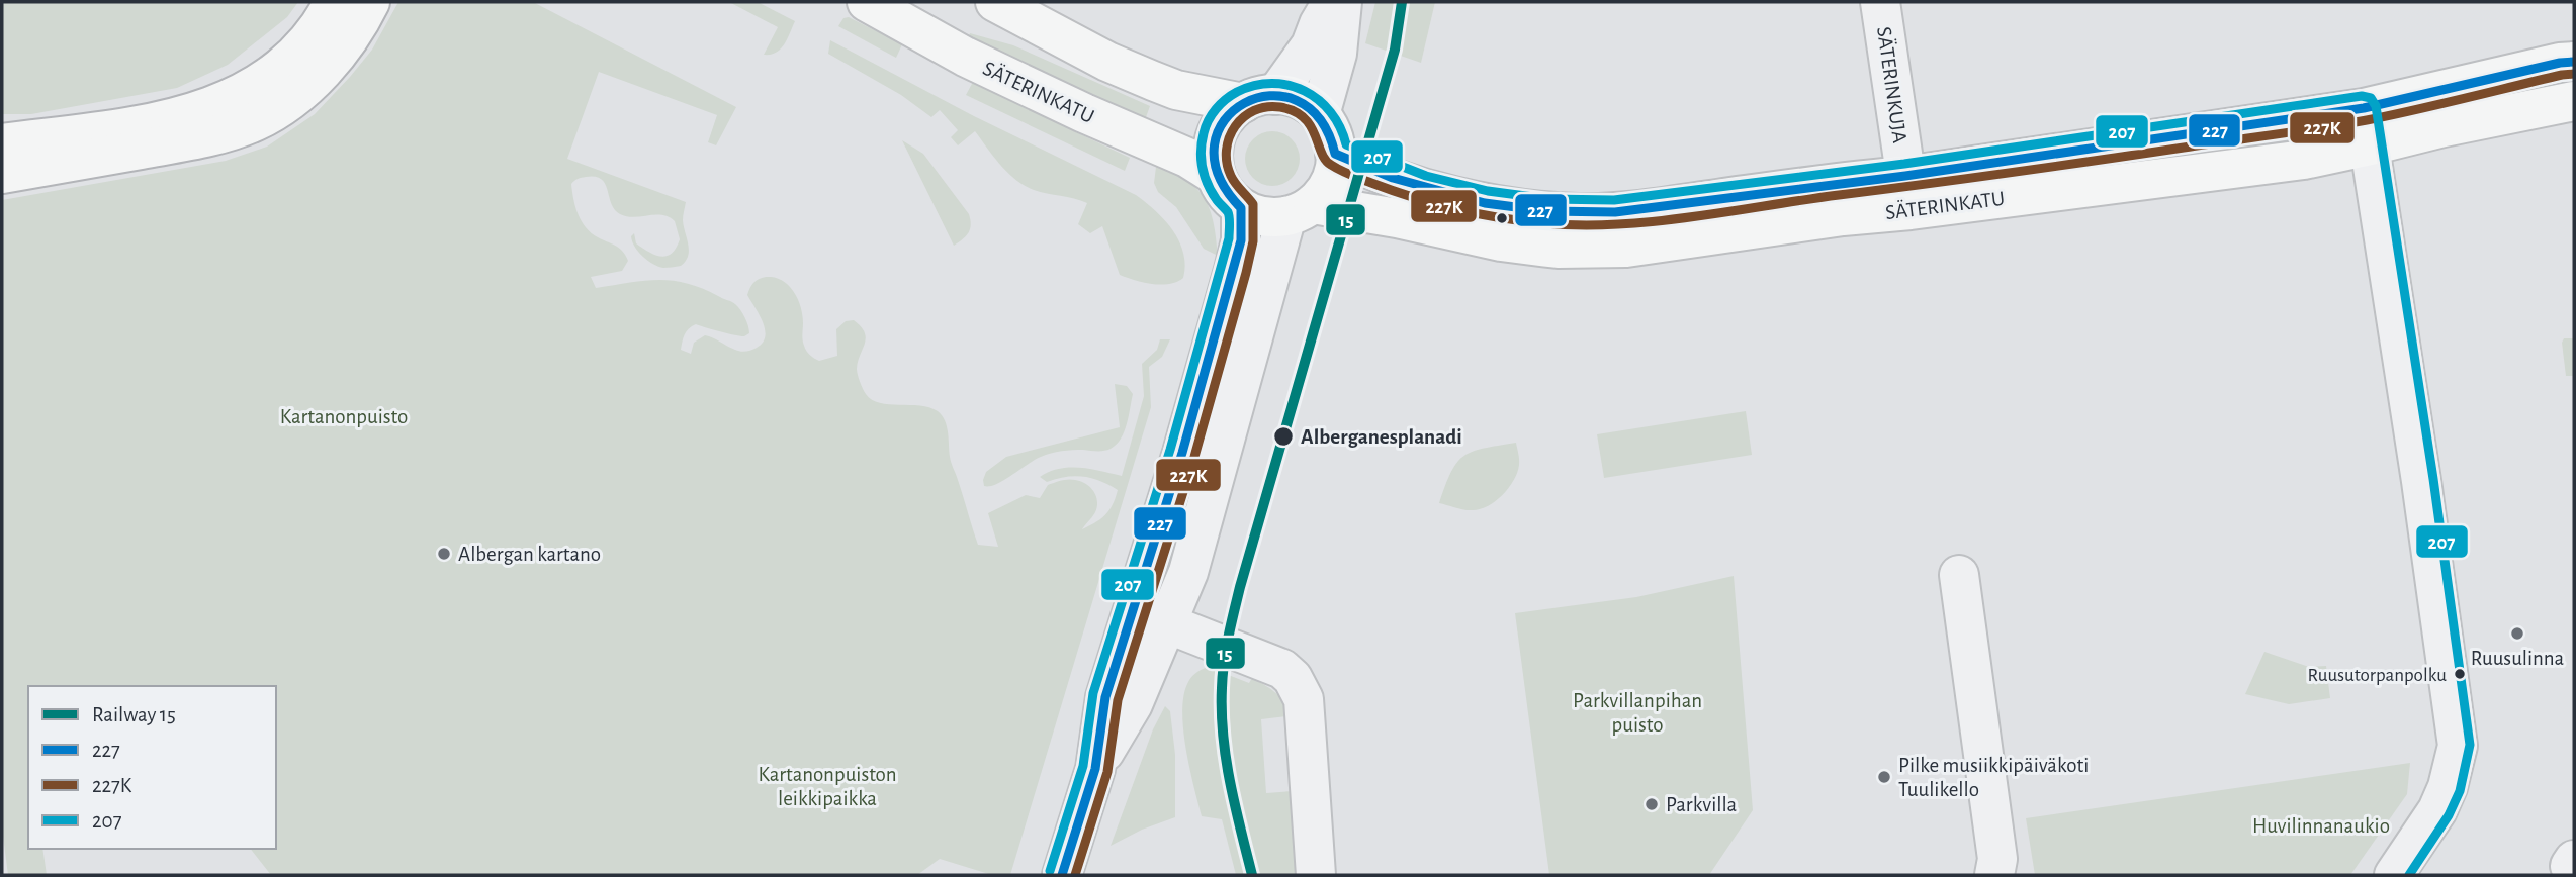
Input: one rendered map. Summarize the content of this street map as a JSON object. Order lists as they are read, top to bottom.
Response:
{
  "streets": {
    "main road": ["SÄTERINKATU"],
    "street": ["SÄTERINKUJA"]
  },
  "crossings": [
    ["SÄTERINKUJA", "SÄTERINKATU"]
  ],
  "parks": [
    "Kartanonpuisto",
    "Parkvillanpihan puisto",
    "Kartanonpuiston leikkipaikka",
    "Huvilinnanaukio"
  ],
  "places": [
    "Alberganesplanadi",
    "Albergan kartano",
    "Ruusulinna",
    "Ruusutorpanpolku",
    "Pilke musiikkipäiväkoti Tuulikello",
    "Parkvilla"
  ],
  "lines": [
    "rail line 15",
    "transit line 227",
    "transit line 227K",
    "transit line 207"
  ],
  "legend": [
    "Railway 15",
    "227",
    "227K",
    "207"
  ]
}
